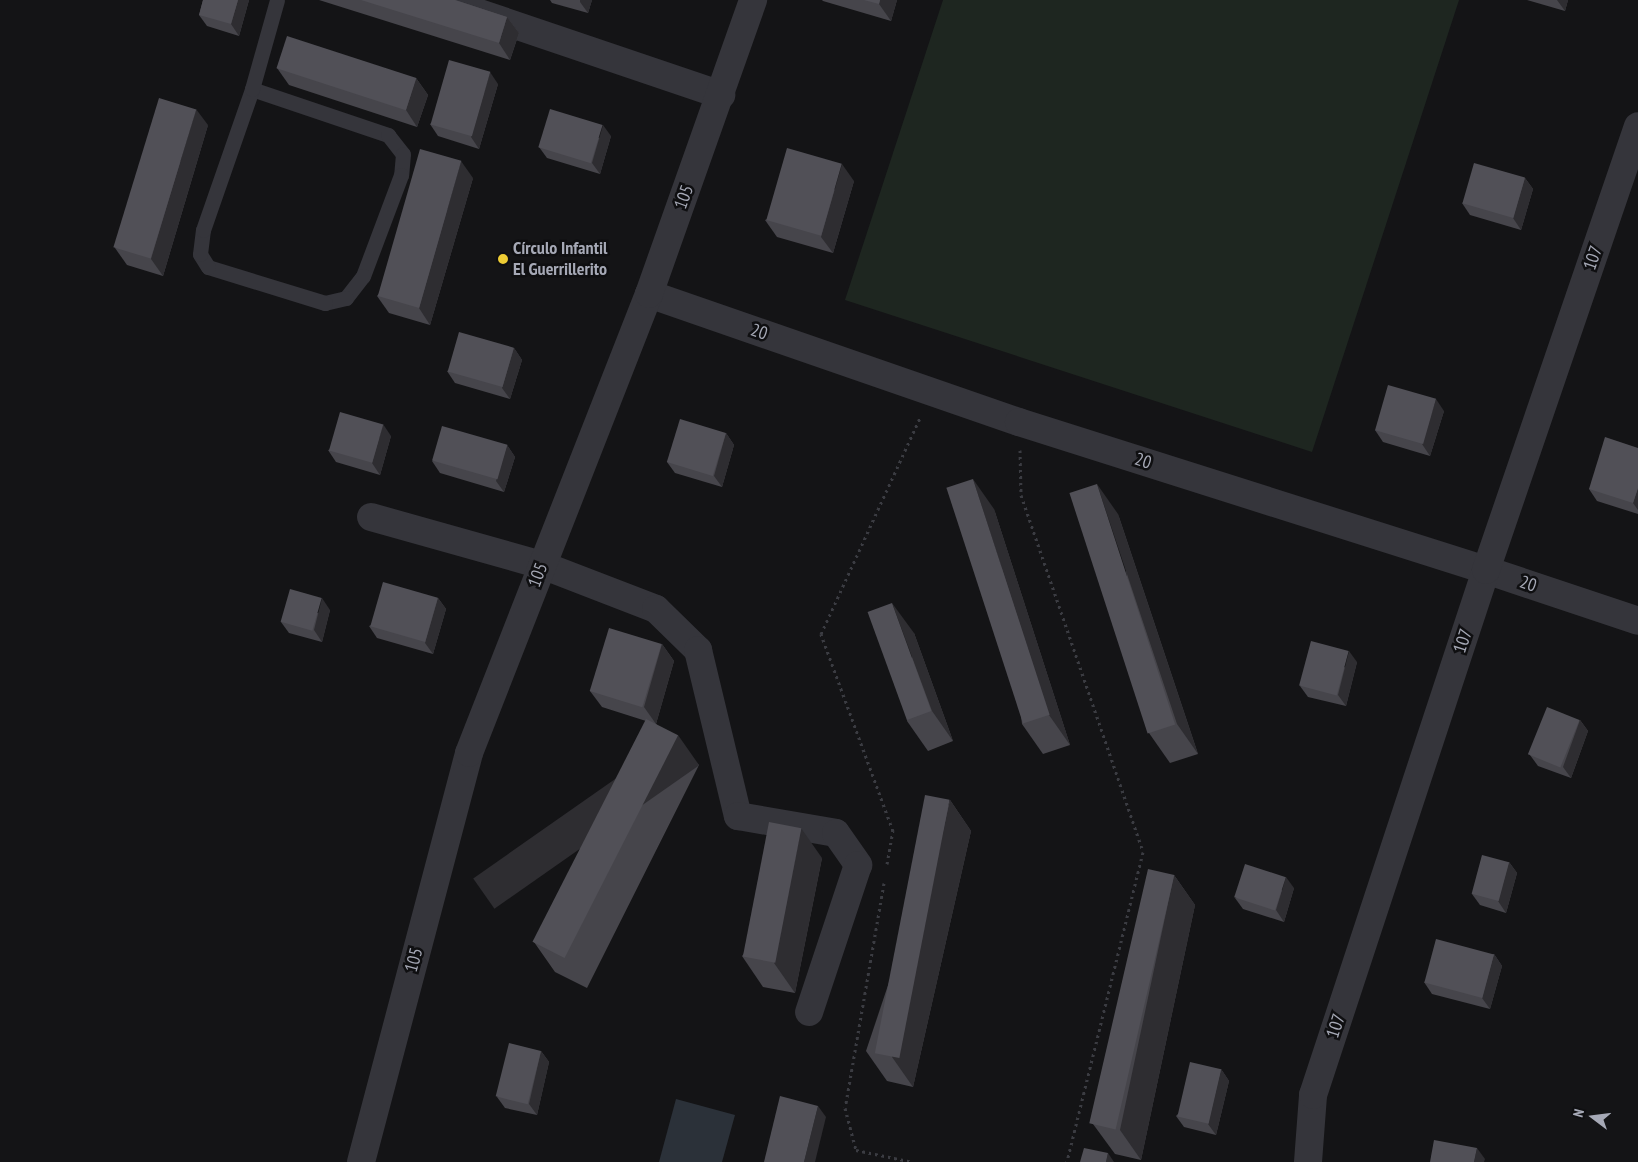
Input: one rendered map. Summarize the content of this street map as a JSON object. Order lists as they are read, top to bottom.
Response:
{
  "streets": {
    "street": ["105", "107", "20"]
  },
  "crossings": [
    ["105", "20"],
    ["107", "20"]
  ],
  "places": ["Círculo Infantil El Guerrillerito"],
  "north": "left"
}
